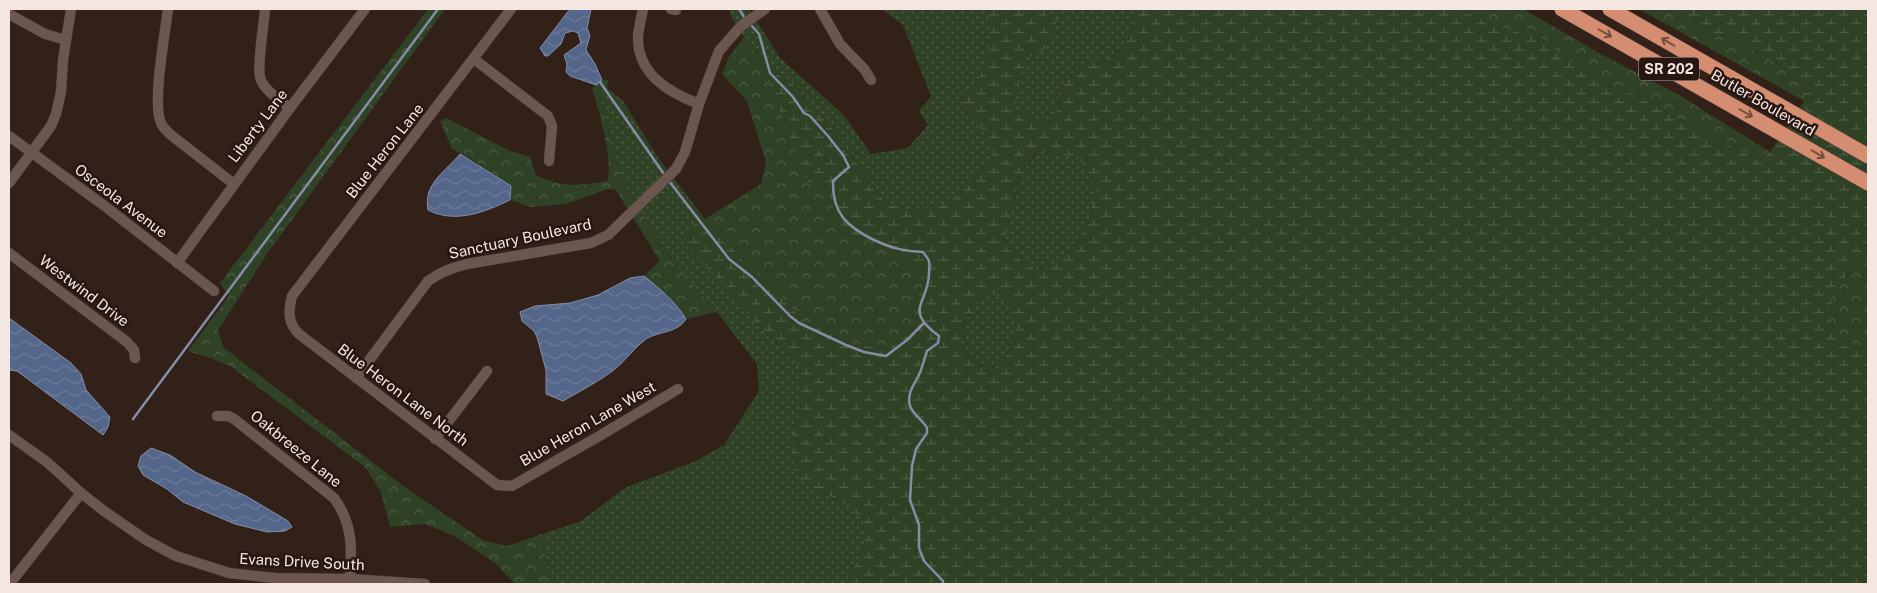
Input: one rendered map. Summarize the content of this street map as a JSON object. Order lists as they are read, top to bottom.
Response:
{
  "streets": {
    "highway": ["SR 202", "Butler Boulevard"],
    "street": [
      "Liberty Lane",
      "Blue Heron Lane",
      "Osceola Avenue",
      "Sanctuary Boulevard",
      "Westwind Drive",
      "Blue Heron Lane North",
      "Blue Heron Lane West",
      "Oakbreeze Lane",
      "Evans Drive South"
    ]
  },
  "crossings": [
    ["Liberty Lane", "Osceola Avenue"],
    ["Blue Heron Lane", "Blue Heron Lane North"],
    ["Sanctuary Boulevard", "Blue Heron Lane North"],
    ["Blue Heron Lane North", "Blue Heron Lane West"],
    ["Oakbreeze Lane", "Evans Drive South"]
  ]
}
